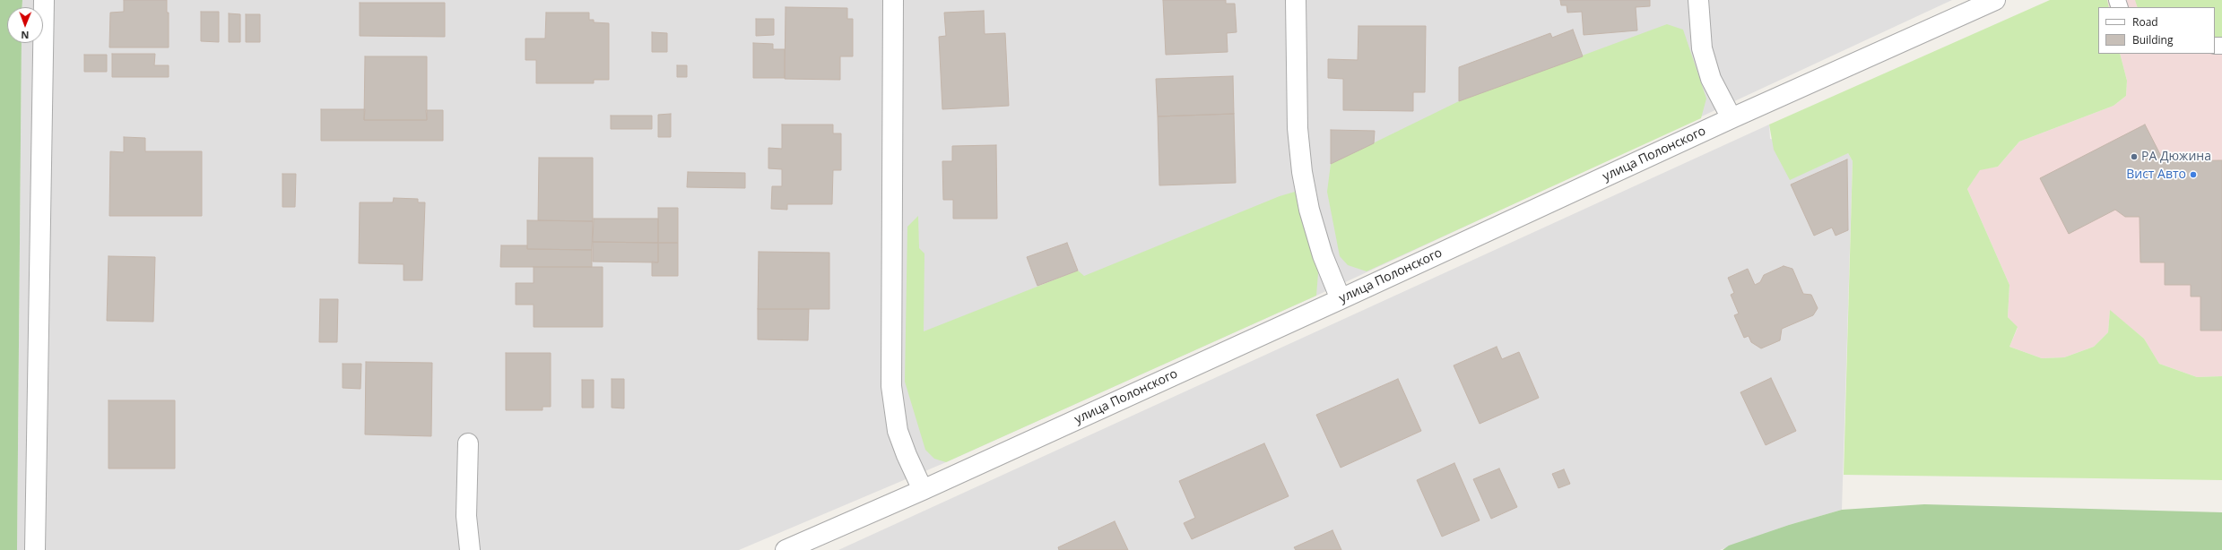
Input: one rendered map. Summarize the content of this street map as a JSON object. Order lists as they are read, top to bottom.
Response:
{
  "streets": {
    "street": ["улица Полонского"]
  },
  "places": ["РА Дюжина", "Вист Авто"],
  "legend": ["Road", "Building"],
  "north": "bottom"
}
